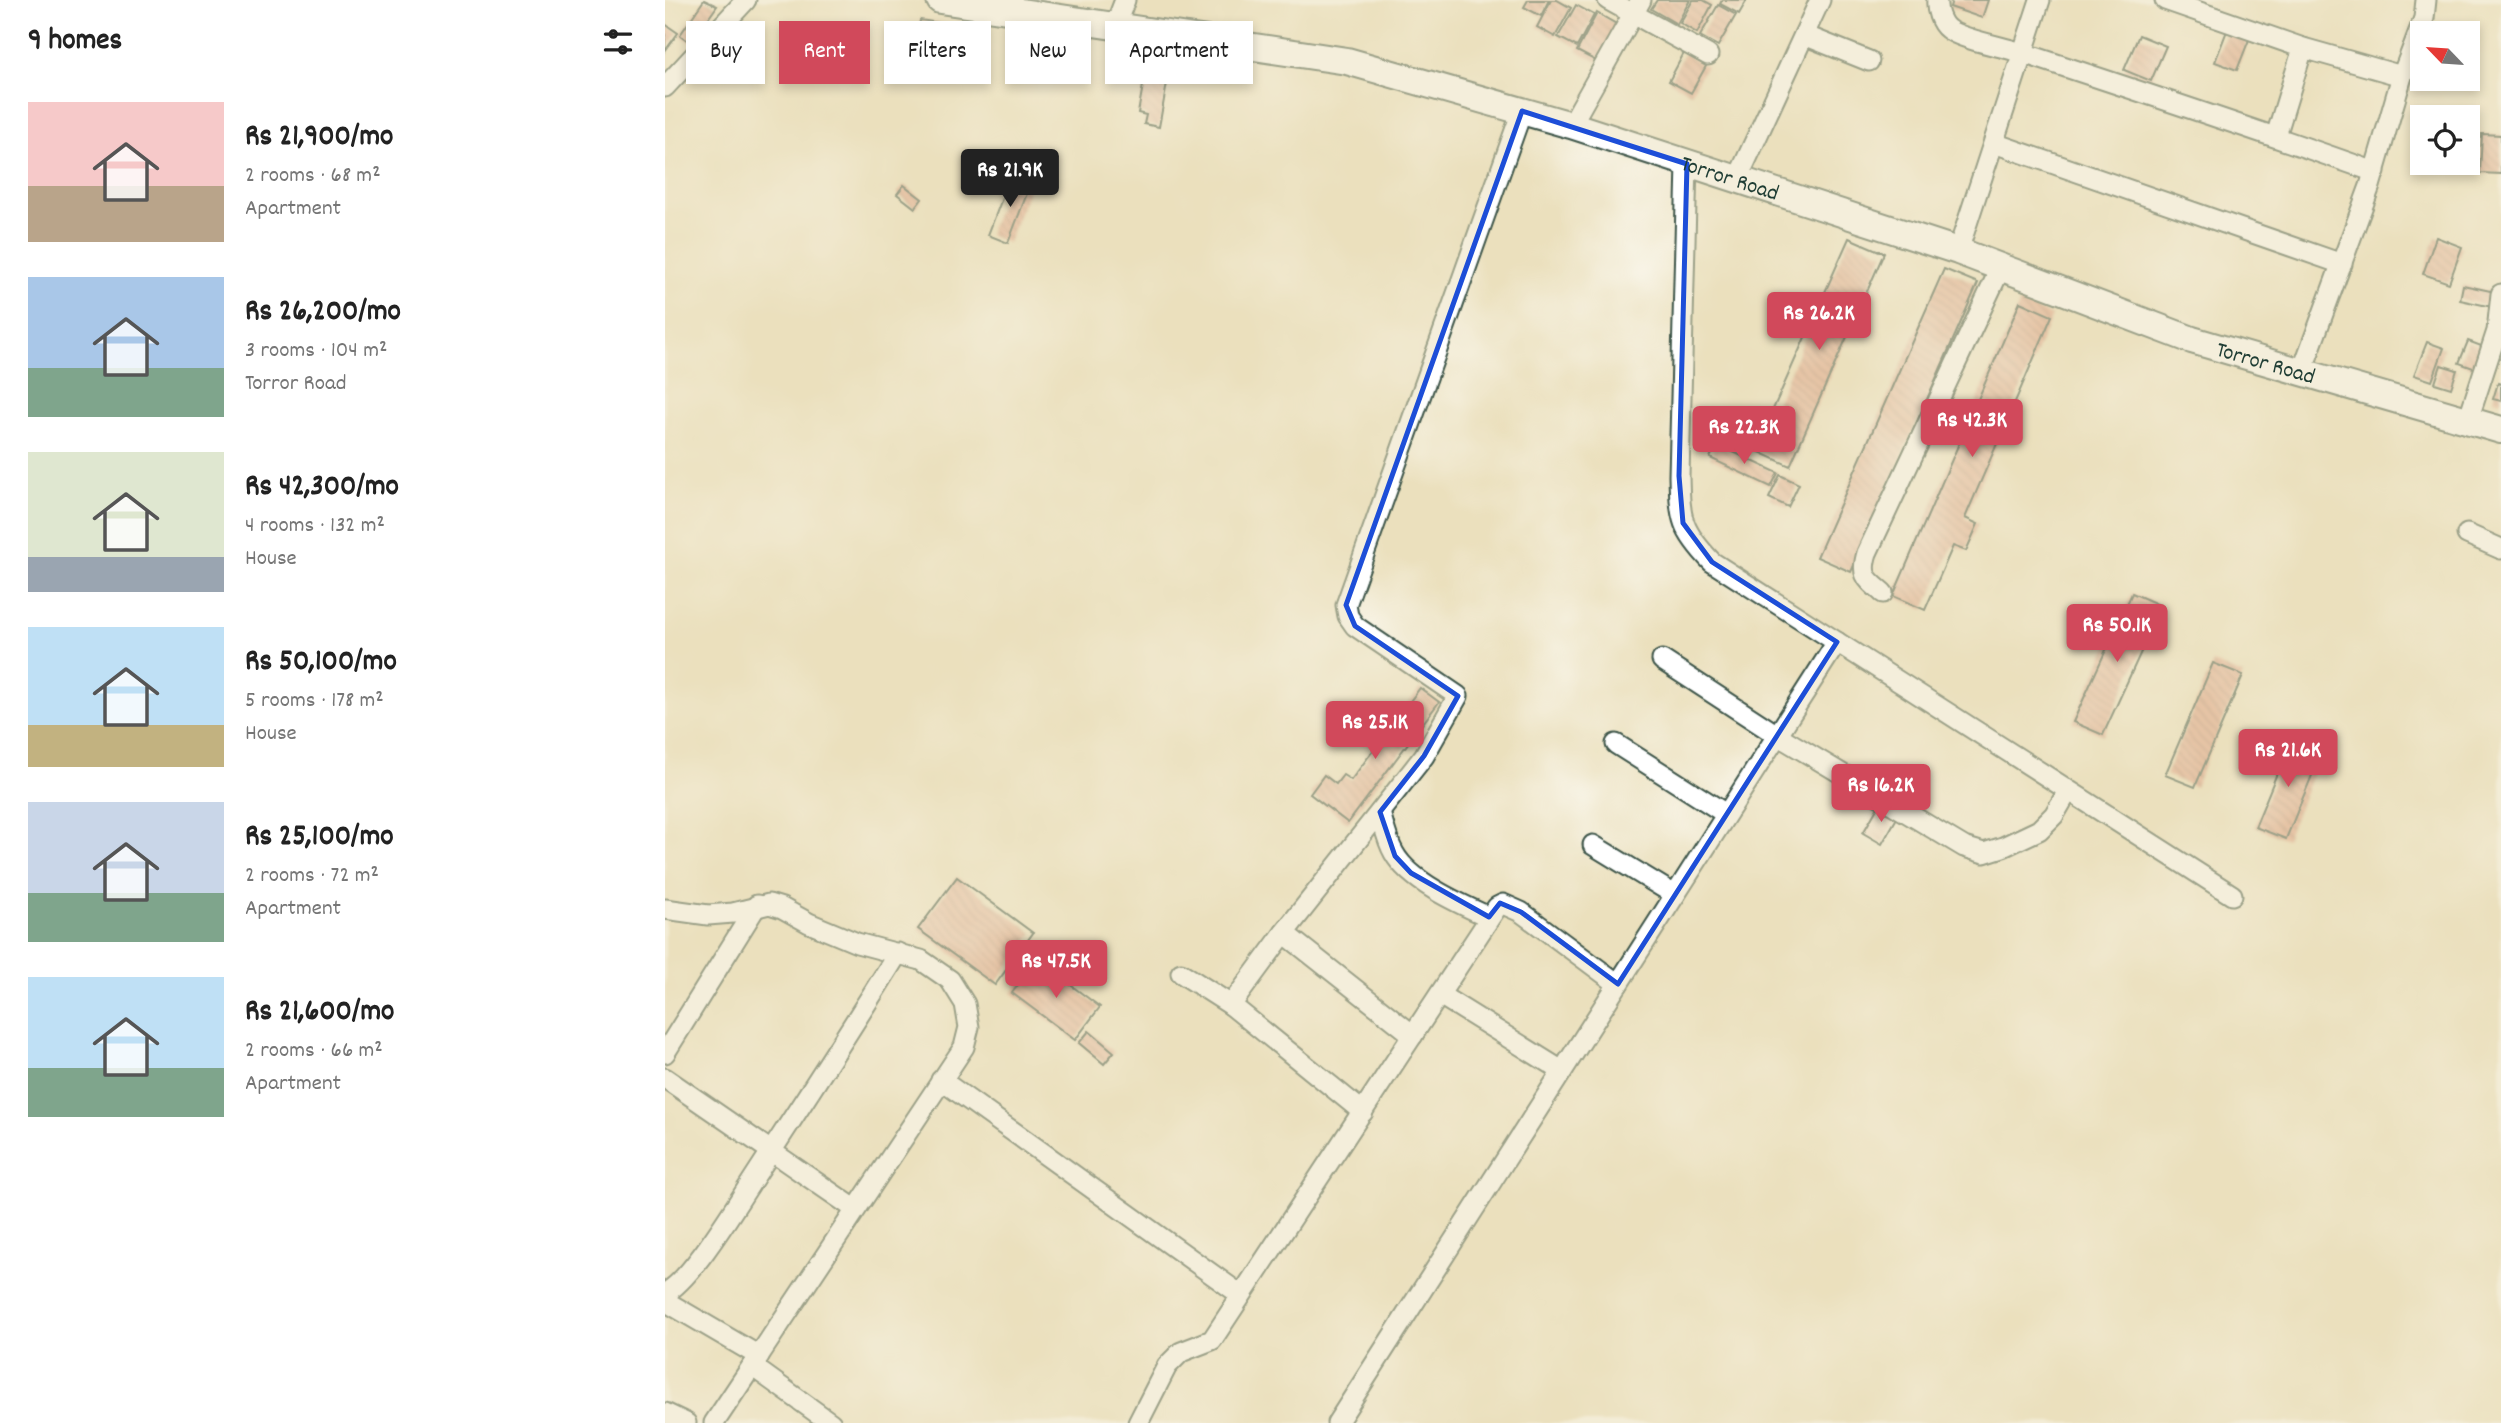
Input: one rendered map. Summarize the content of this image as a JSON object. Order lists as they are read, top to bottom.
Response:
{
  "streets": {
    "street": ["Torror Road"]
  },
  "north": "top left",
  "page": {
    "heading": "9 homes",
    "chip": [
      "Buy",
      "Rent",
      "Filters",
      "New",
      "Apartment"
    ],
    "list": [
      {
        "name": "Rs 21,900/mo",
        "note": "2 rooms · 68 m² · Apartment"
      },
      {
        "name": "Rs 26,200/mo",
        "note": "3 rooms · 104 m² · Torror Road"
      },
      {
        "name": "Rs 42,300/mo",
        "note": "4 rooms · 132 m² · House"
      },
      {
        "name": "Rs 50,100/mo",
        "note": "5 rooms · 178 m² · House"
      },
      {
        "name": "Rs 25,100/mo",
        "note": "2 rooms · 72 m² · Apartment"
      },
      {
        "name": "Rs 21,600/mo",
        "note": "2 rooms · 66 m² · Apartment"
      }
    ],
    "price": [
      "Rs 21.9K",
      "Rs 26.2K",
      "Rs 42.3K",
      "Rs 22.3K",
      "Rs 50.1K",
      "Rs 25.1K",
      "Rs 21.6K",
      "Rs 16.2K",
      "Rs 47.5K"
    ]
  }
}
